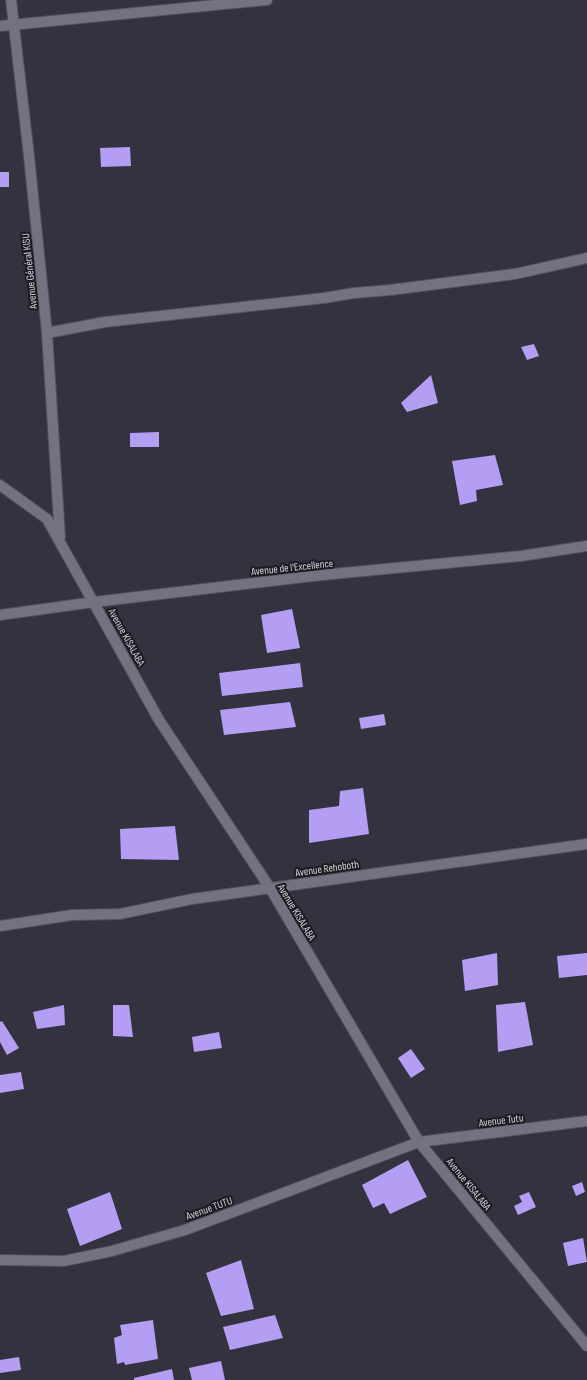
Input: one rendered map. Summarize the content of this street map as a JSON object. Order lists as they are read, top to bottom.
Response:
{
  "streets": {
    "street": [
      "Avenue Général KISU",
      "Avenue de l'Excellence",
      "Avenue KISALABA",
      "Avenue Rehoboth",
      "Avenue Tutu",
      "Avenue TUTU"
    ]
  },
  "crossings": [
    ["Avenue Général KISU", "Avenue KISALABA"],
    ["Avenue de l'Excellence", "Avenue KISALABA"],
    ["Avenue KISALABA", "Avenue Rehoboth"],
    ["Avenue KISALABA", "Avenue Tutu"],
    ["Avenue KISALABA", "Avenue TUTU"],
    ["Avenue Tutu", "Avenue TUTU"]
  ]
}
